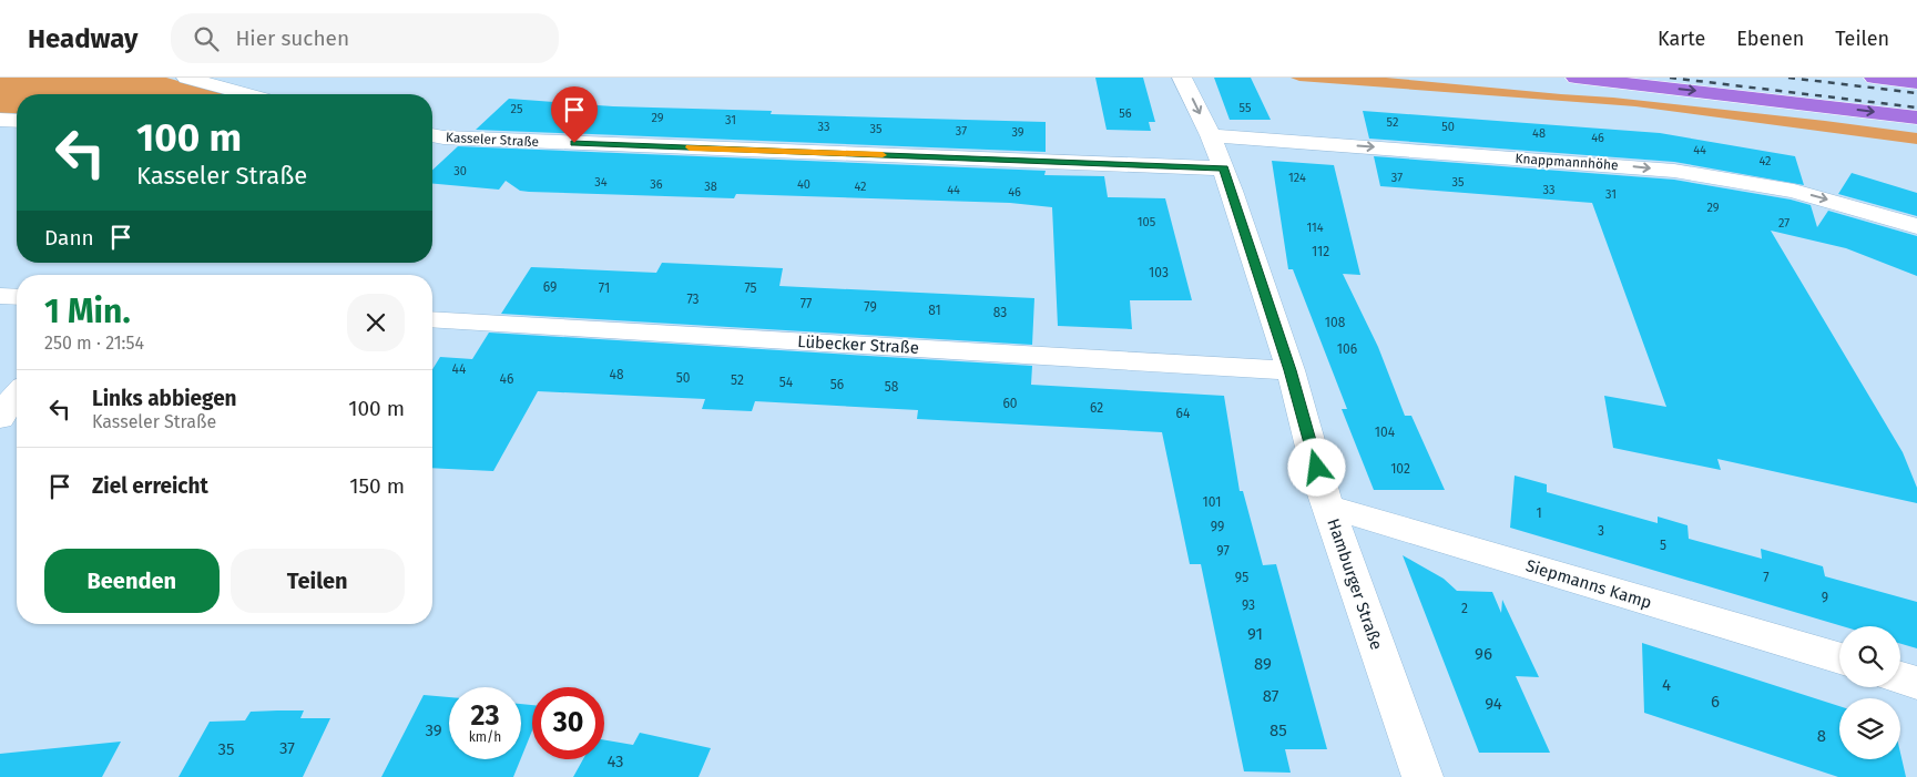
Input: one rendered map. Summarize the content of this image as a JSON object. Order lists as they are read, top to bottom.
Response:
{
  "streets": {
    "street": [
      "Kasseler Straße",
      "Knappmannhöhe",
      "Lübecker Straße",
      "Hamburger Straße",
      "Siepmanns Kamp"
    ]
  },
  "crossings": [
    ["Kasseler Straße", "Hamburger Straße"],
    ["Knappmannhöhe", "Hamburger Straße"],
    ["Lübecker Straße", "Hamburger Straße"],
    ["Hamburger Straße", "Siepmanns Kamp"]
  ],
  "one_way": ["Knappmannhöhe"],
  "house_numbers": [
    "55",
    "25",
    "56",
    "29",
    "31",
    "52",
    "33",
    "50",
    "35",
    "37",
    "39",
    "48",
    "46",
    "44",
    "42",
    "30",
    "124",
    "37",
    "34",
    "35",
    "36",
    "40",
    "38",
    "42",
    "44",
    "33",
    "46",
    "31",
    "29",
    "105",
    "27",
    "114",
    "112",
    "103",
    "69",
    "71",
    "75",
    "73",
    "77",
    "79",
    "81",
    "83",
    "108",
    "106",
    "44",
    "48",
    "50",
    "46",
    "52",
    "54",
    "56",
    "58",
    "60",
    "62",
    "64",
    "104",
    "102",
    "101",
    "1",
    "99",
    "3",
    "5",
    "97",
    "95",
    "7",
    "9",
    "93",
    "2",
    "91",
    "96",
    "89",
    "4",
    "87",
    "6",
    "94",
    "39",
    "85",
    "8",
    "37",
    "35",
    "43"
  ],
  "page": {
    "header": "Headway",
    "search": "Hier suchen",
    "nav": ["Karte", "Ebenen", "Teilen"],
    "turn": ["100 m", "Kasseler Straße"],
    "then": "Dann",
    "heading": ["1 Min.", "250 m · 21:54"],
    "list": [
      {
        "name": "Links abbiegen",
        "note": "Kasseler Straße",
        "value": "100 m"
      },
      {
        "name": "Ziel erreicht",
        "value": "150 m"
      }
    ],
    "buttons": ["Beenden", "Teilen"],
    "speed": "23 km/h",
    "limit": "30"
  }
}
